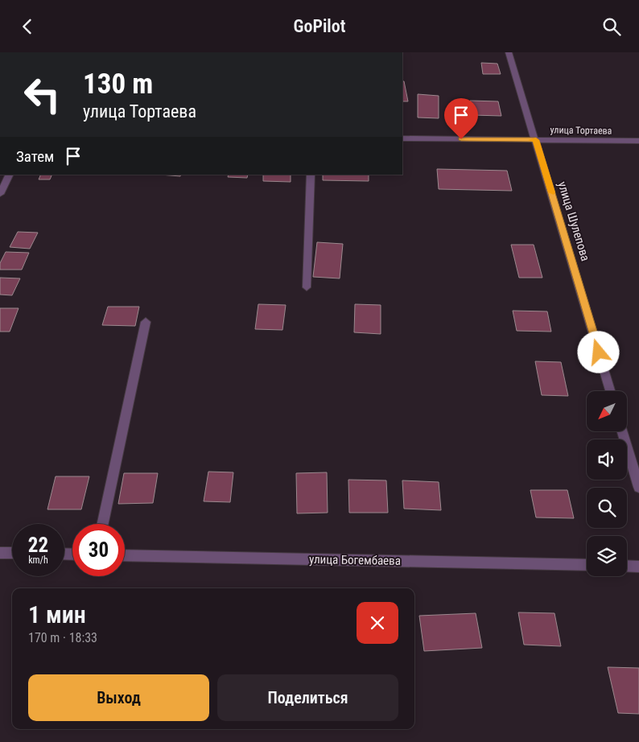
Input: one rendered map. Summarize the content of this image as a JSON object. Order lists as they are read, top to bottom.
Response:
{
  "streets": {
    "street": ["улица Тортаева", "улица Шулепова", "улица Богембаева"]
  },
  "crossings": [
    ["улица Тортаева", "улица Шулепова"]
  ],
  "north": "bottom left",
  "page": {
    "header": "GoPilot",
    "turn": ["130 m", "улица Тортаева"],
    "then": "Затем",
    "speed": "22 km/h",
    "limit": "30",
    "heading": ["1 мин", "170 m · 18:33"],
    "buttons": ["Выход", "Поделиться"]
  }
}
